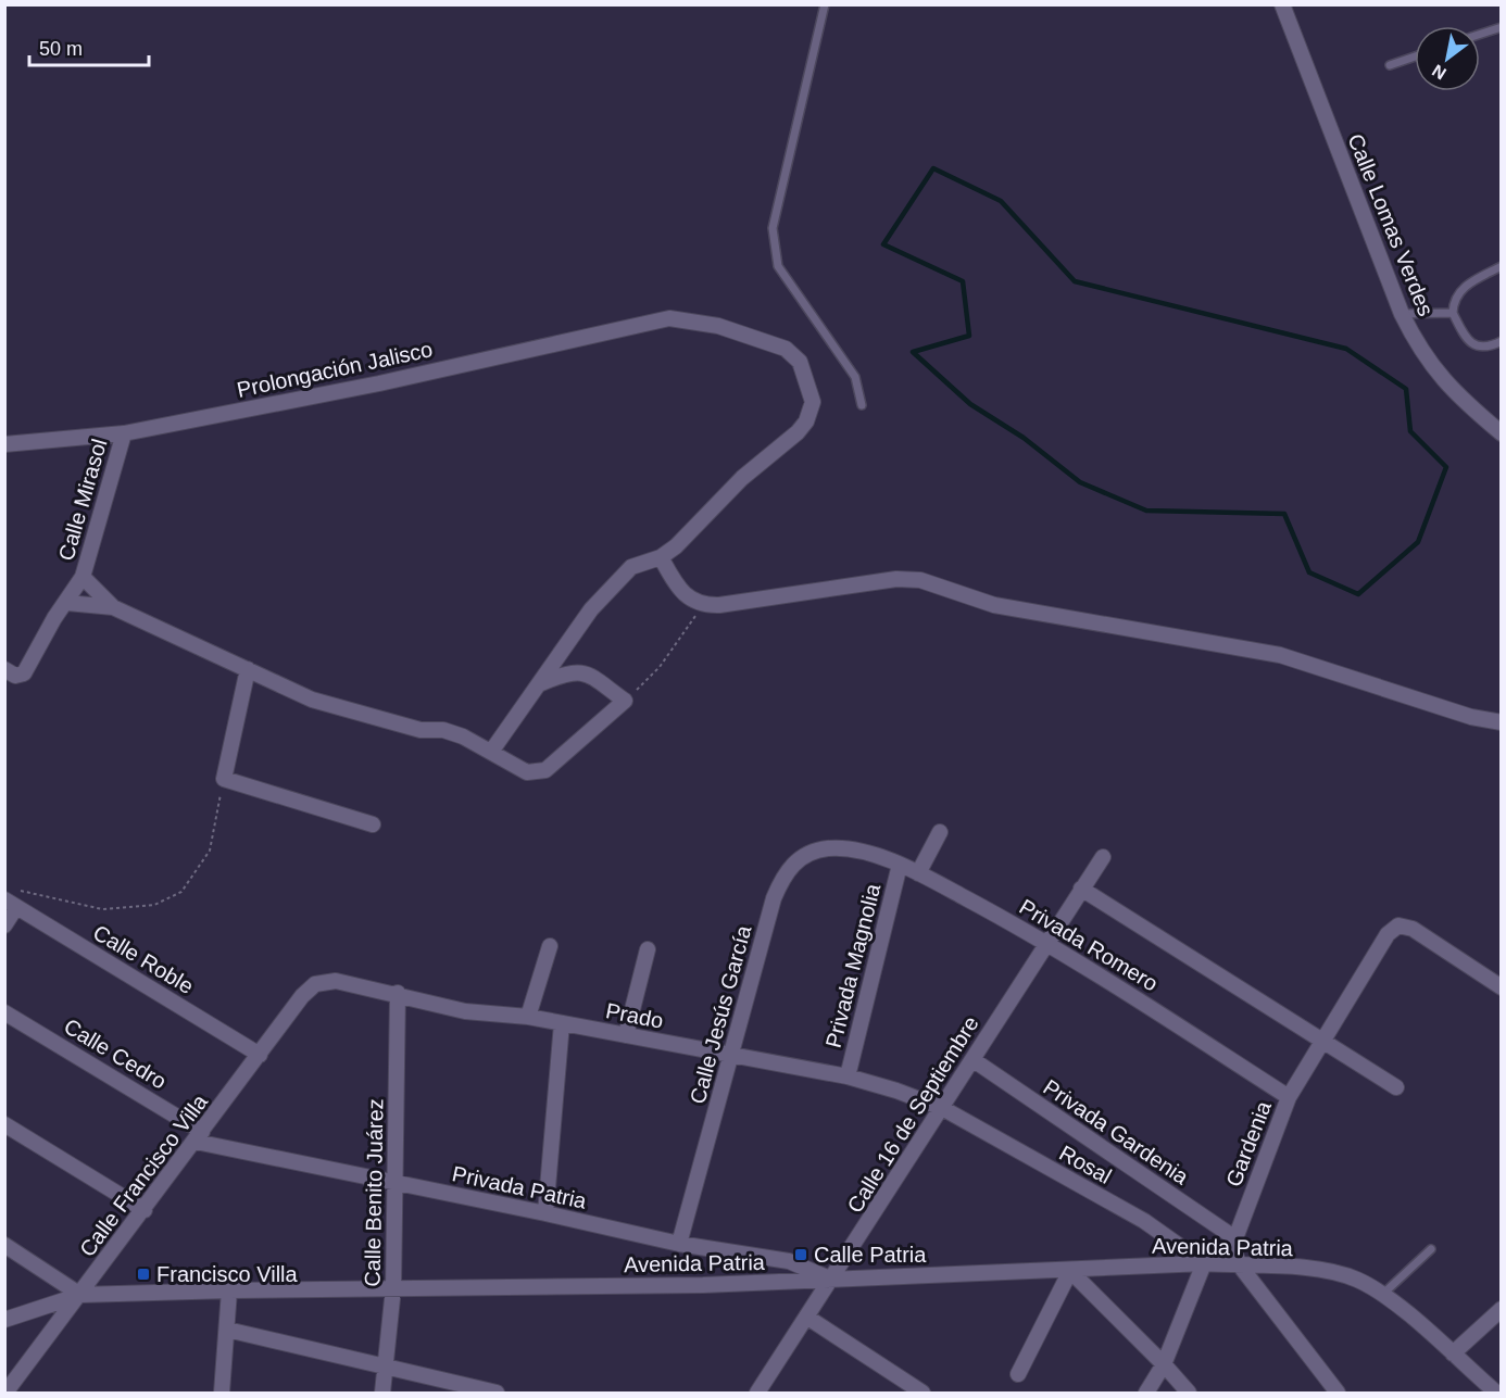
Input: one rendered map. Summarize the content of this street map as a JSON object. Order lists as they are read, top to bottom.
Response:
{
  "streets": {
    "street": [
      "Calle Lomas Verdes",
      "Prolongación Jalisco",
      "Calle Mirasol",
      "Privada Romero",
      "Calle Roble",
      "Privada Magnolia",
      "Calle Jesús García",
      "Prado",
      "Calle Cedro",
      "Calle 16 de Septiembre",
      "Privada Gardenia",
      "Gardenia",
      "Rosal",
      "Calle Francisco Villa",
      "Privada Patria",
      "Calle Benito Juárez",
      "Avenida Patria"
    ]
  },
  "crossings": [
    ["Prolongación Jalisco", "Calle Mirasol"],
    ["Privada Romero", "Privada Magnolia"],
    ["Privada Romero", "Calle Jesús García"],
    ["Privada Romero", "Calle 16 de Septiembre"],
    ["Privada Romero", "Gardenia"],
    ["Calle Roble", "Calle Francisco Villa"],
    ["Privada Magnolia", "Prado"],
    ["Calle Jesús García", "Prado"],
    ["Calle Jesús García", "Privada Patria"],
    ["Prado", "Calle 16 de Septiembre"],
    ["Prado", "Rosal"],
    ["Prado", "Calle Francisco Villa"],
    ["Prado", "Calle Benito Juárez"],
    ["Calle Cedro", "Calle Francisco Villa"],
    ["Calle Cedro", "Privada Patria"],
    ["Calle 16 de Septiembre", "Privada Gardenia"],
    ["Calle 16 de Septiembre", "Rosal"],
    ["Calle 16 de Septiembre", "Privada Patria"],
    ["Calle 16 de Septiembre", "Avenida Patria"],
    ["Privada Gardenia", "Gardenia"],
    ["Gardenia", "Avenida Patria"],
    ["Rosal", "Avenida Patria"],
    ["Calle Francisco Villa", "Privada Patria"],
    ["Calle Francisco Villa", "Avenida Patria"],
    ["Privada Patria", "Calle Benito Juárez"],
    ["Privada Patria", "Avenida Patria"],
    ["Calle Benito Juárez", "Avenida Patria"]
  ],
  "places": {
    "transit": ["Calle Patria", "Francisco Villa"]
  },
  "scale_bar": "50 m",
  "north": "bottom left"
}
